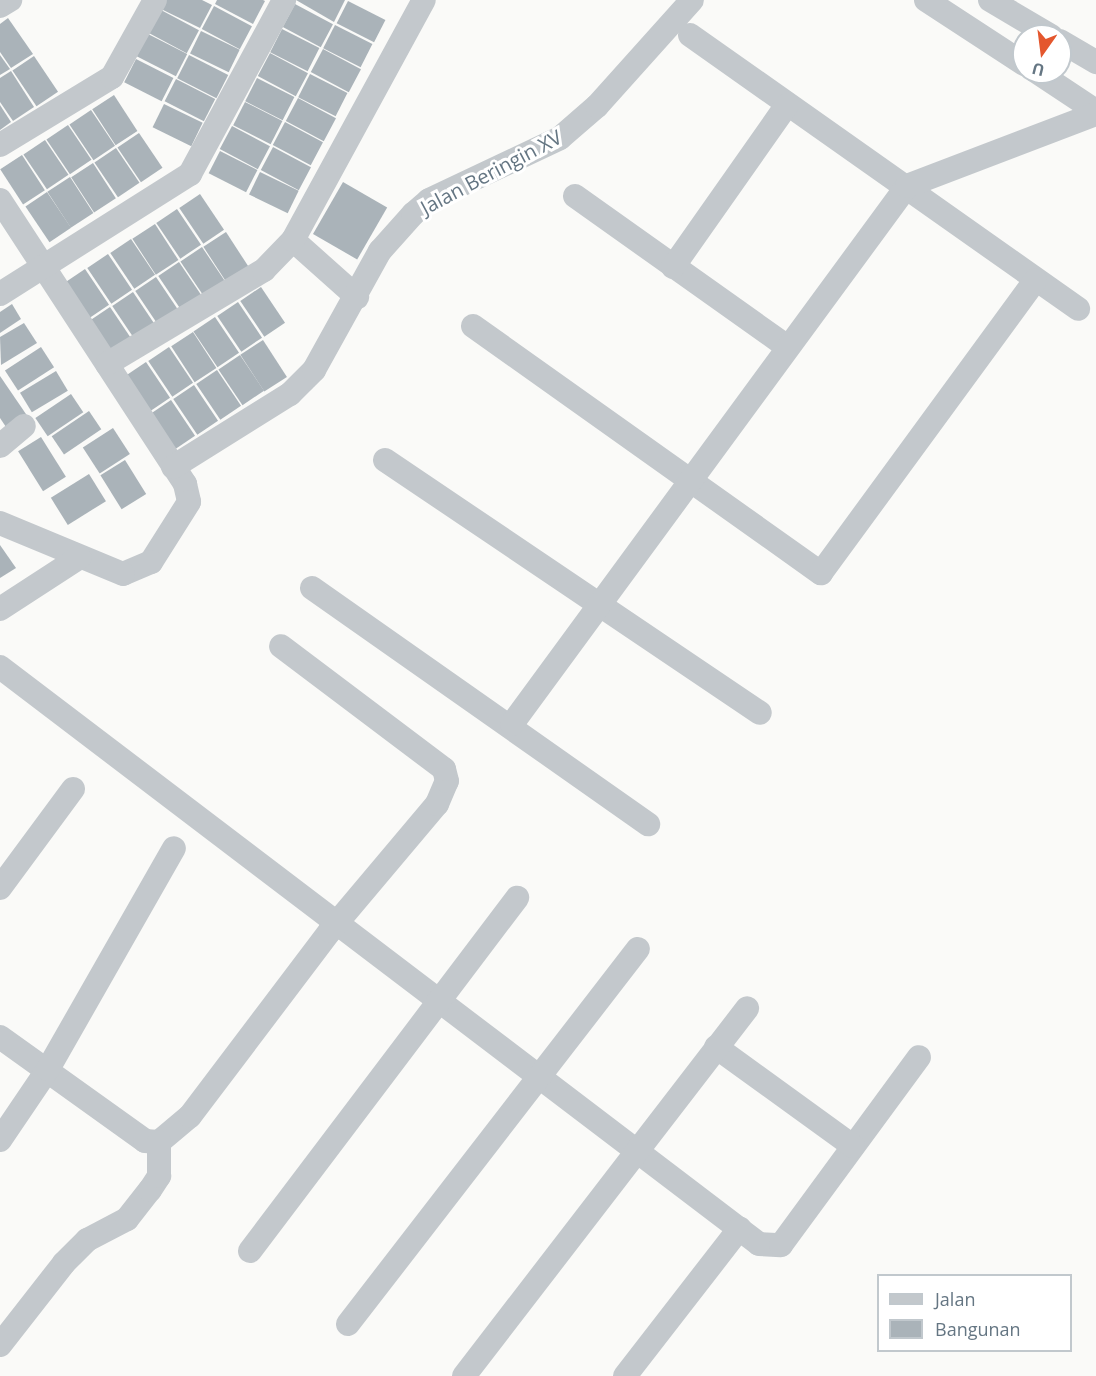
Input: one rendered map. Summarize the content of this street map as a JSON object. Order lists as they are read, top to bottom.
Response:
{
  "streets": {
    "street": ["Jalan Beringin XV"]
  },
  "legend": ["Jalan", "Bangunan"],
  "north": "bottom"
}
